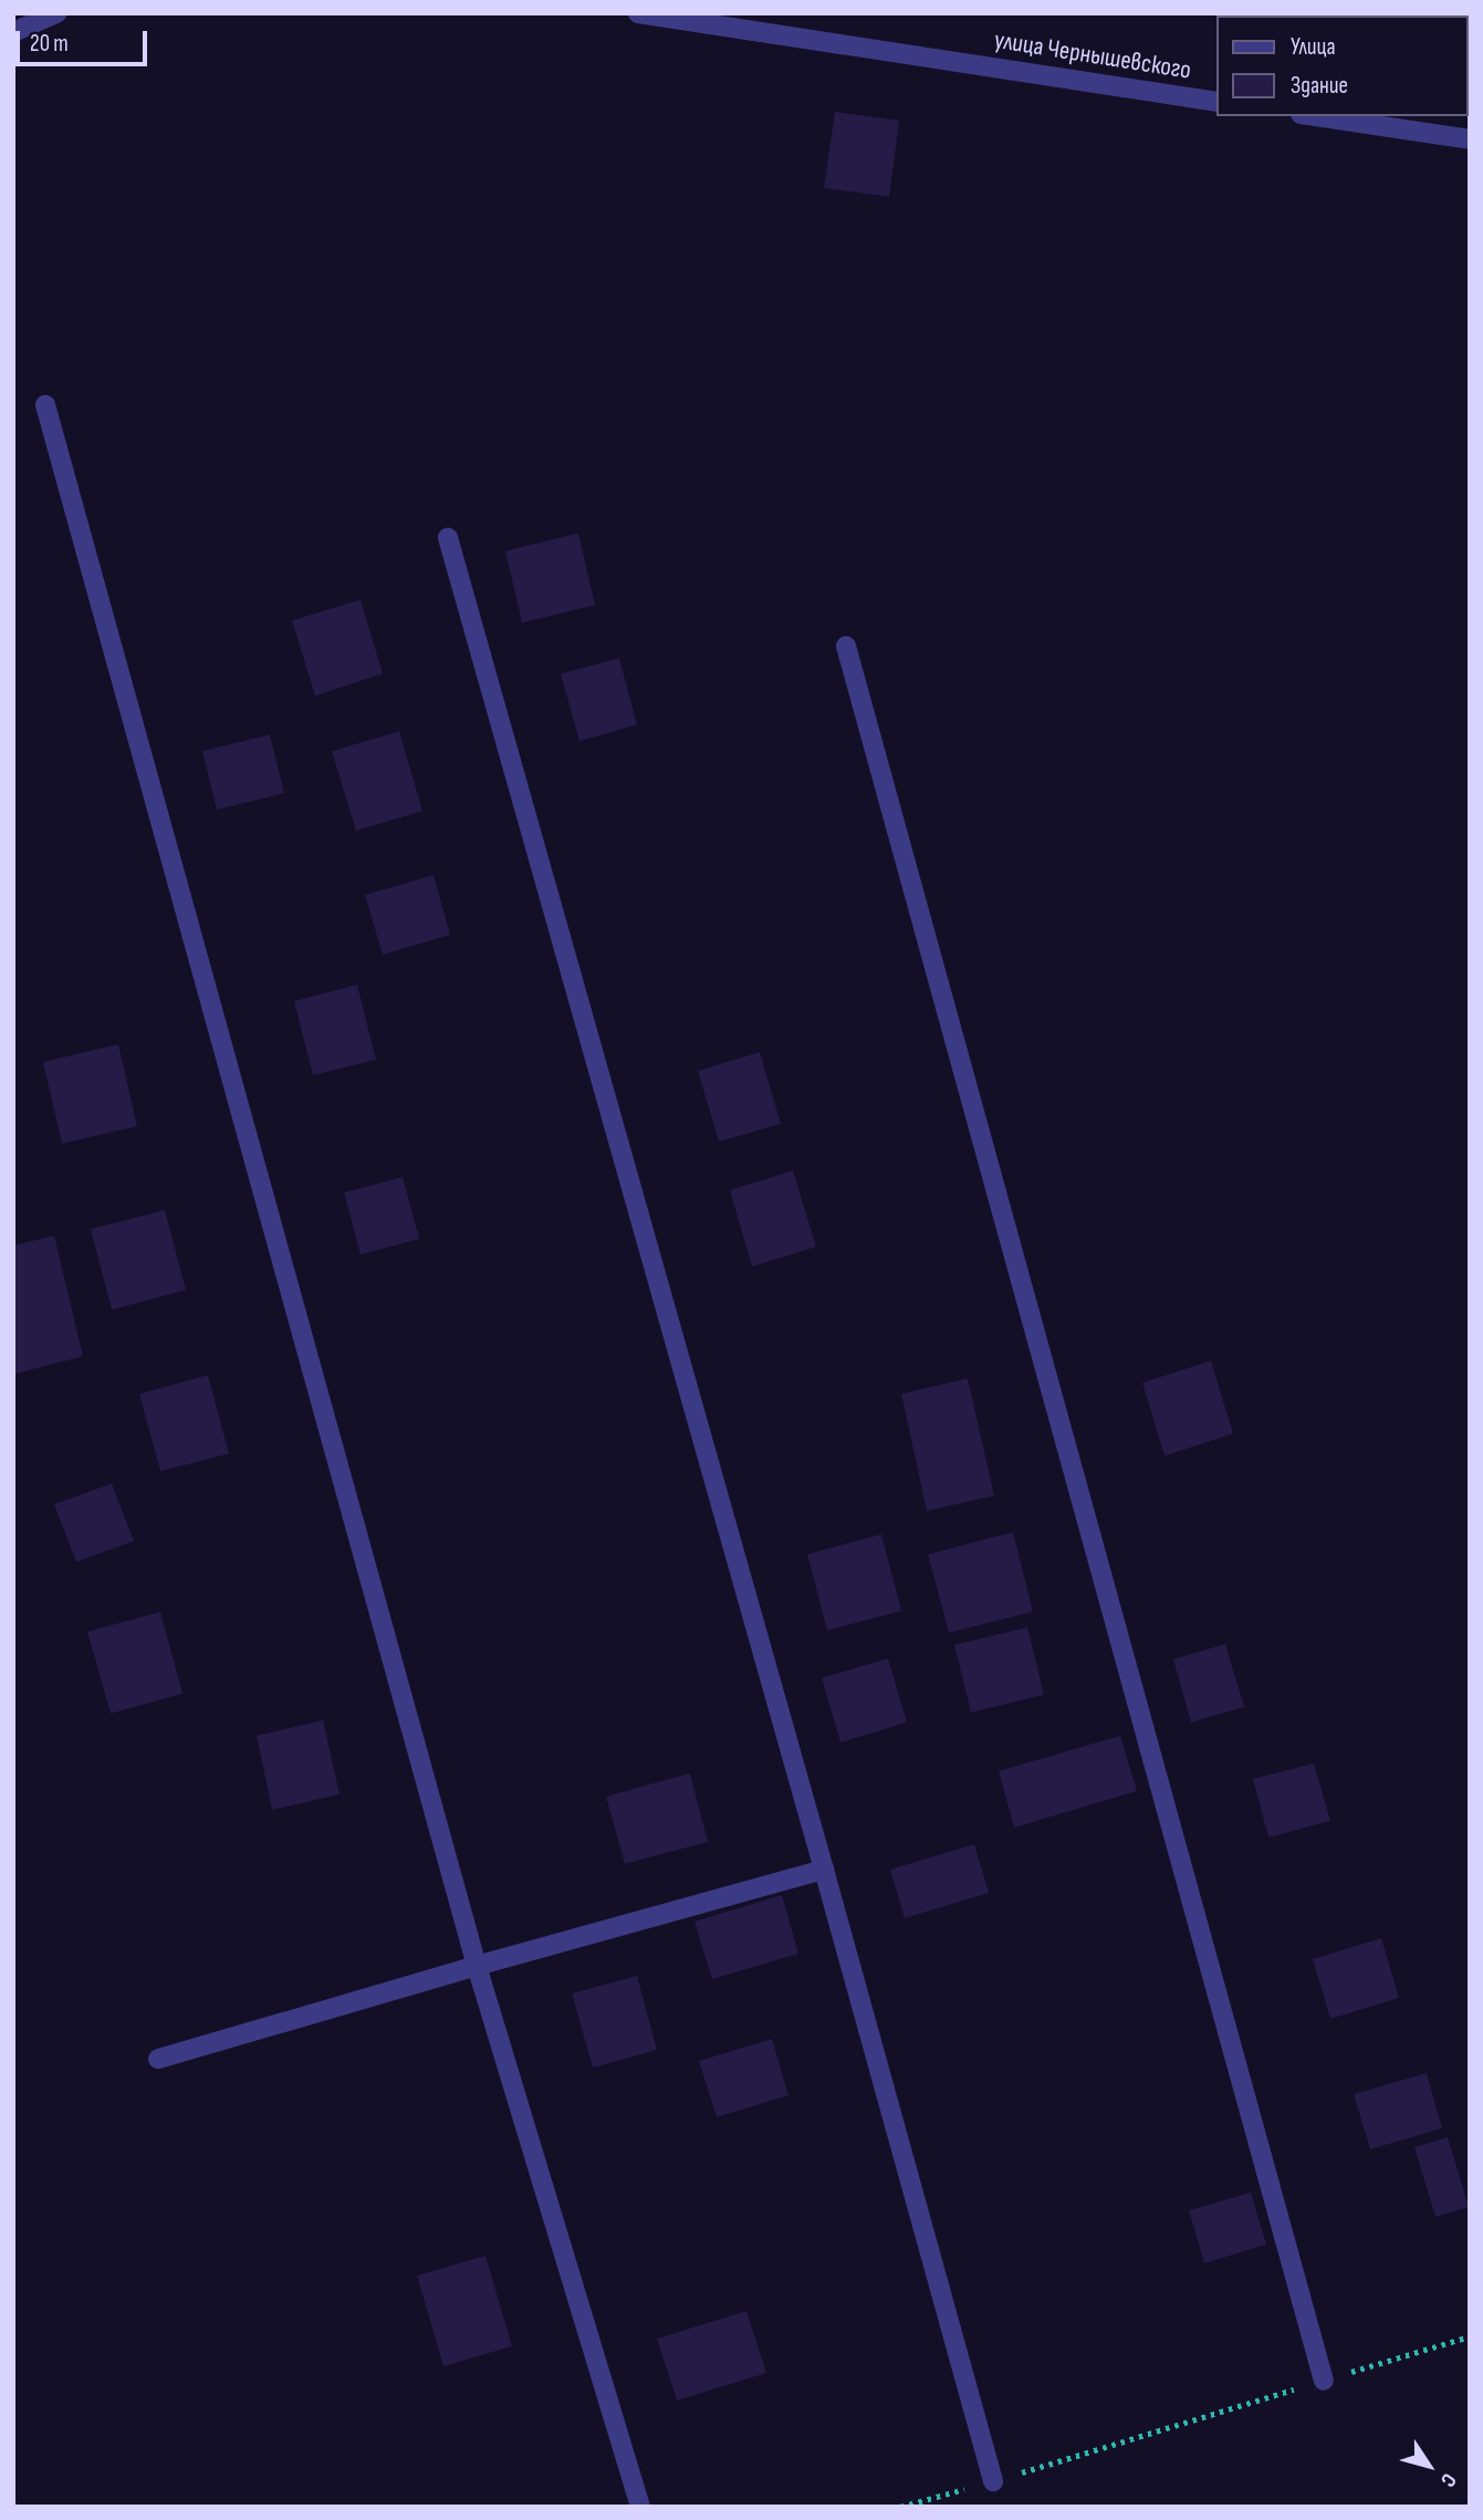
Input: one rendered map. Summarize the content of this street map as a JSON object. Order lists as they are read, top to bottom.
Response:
{
  "streets": {
    "street": ["улица Чернышевского"]
  },
  "legend": ["Улица", "Здание"],
  "scale_bar": "20 m",
  "north": "bottom right"
}
